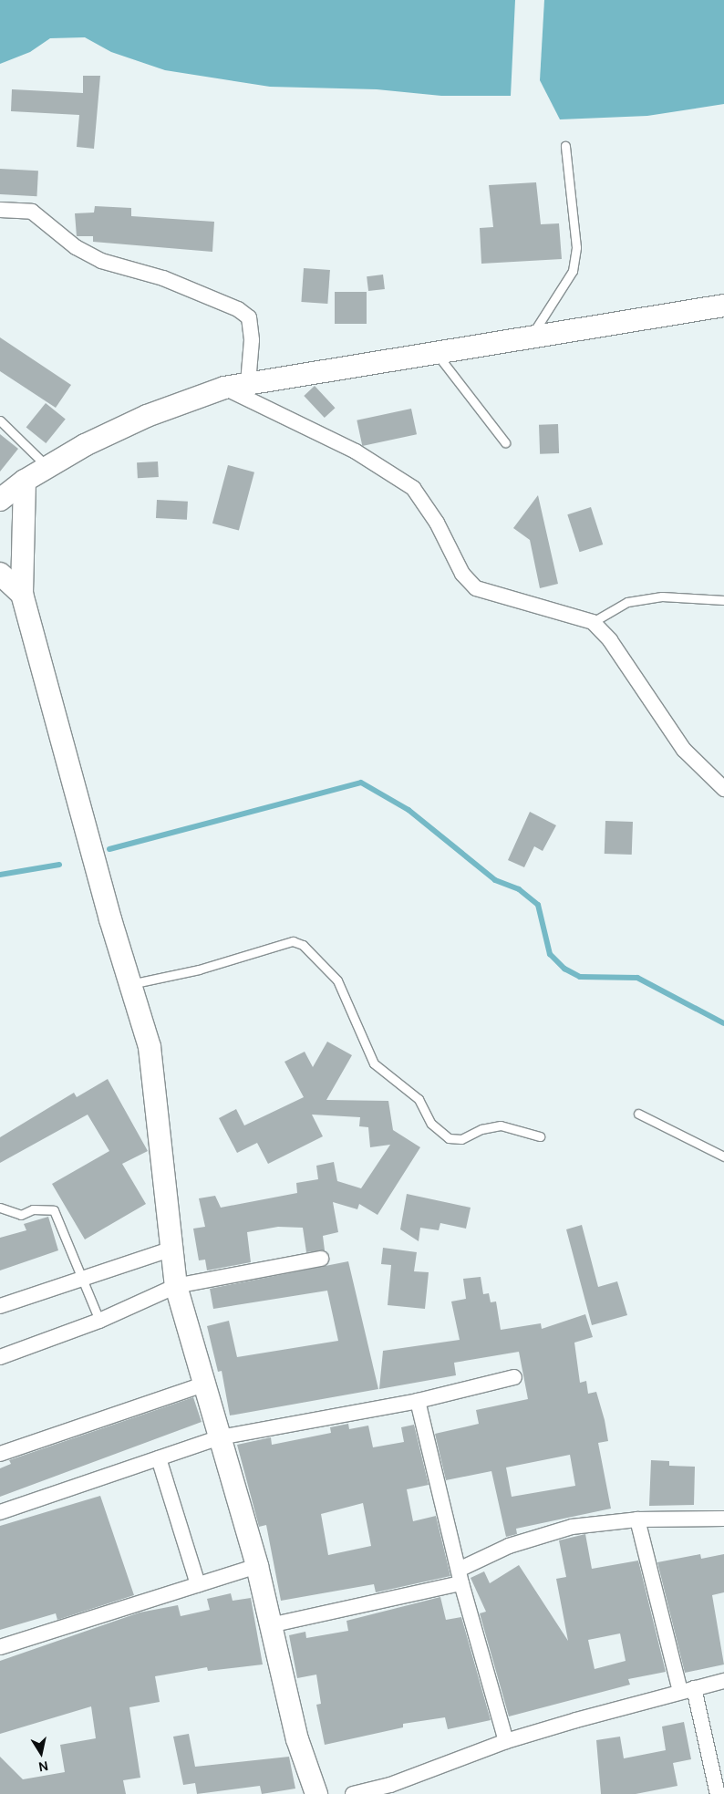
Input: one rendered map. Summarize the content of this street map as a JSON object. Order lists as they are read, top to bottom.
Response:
{
  "north": "bottom"
}
